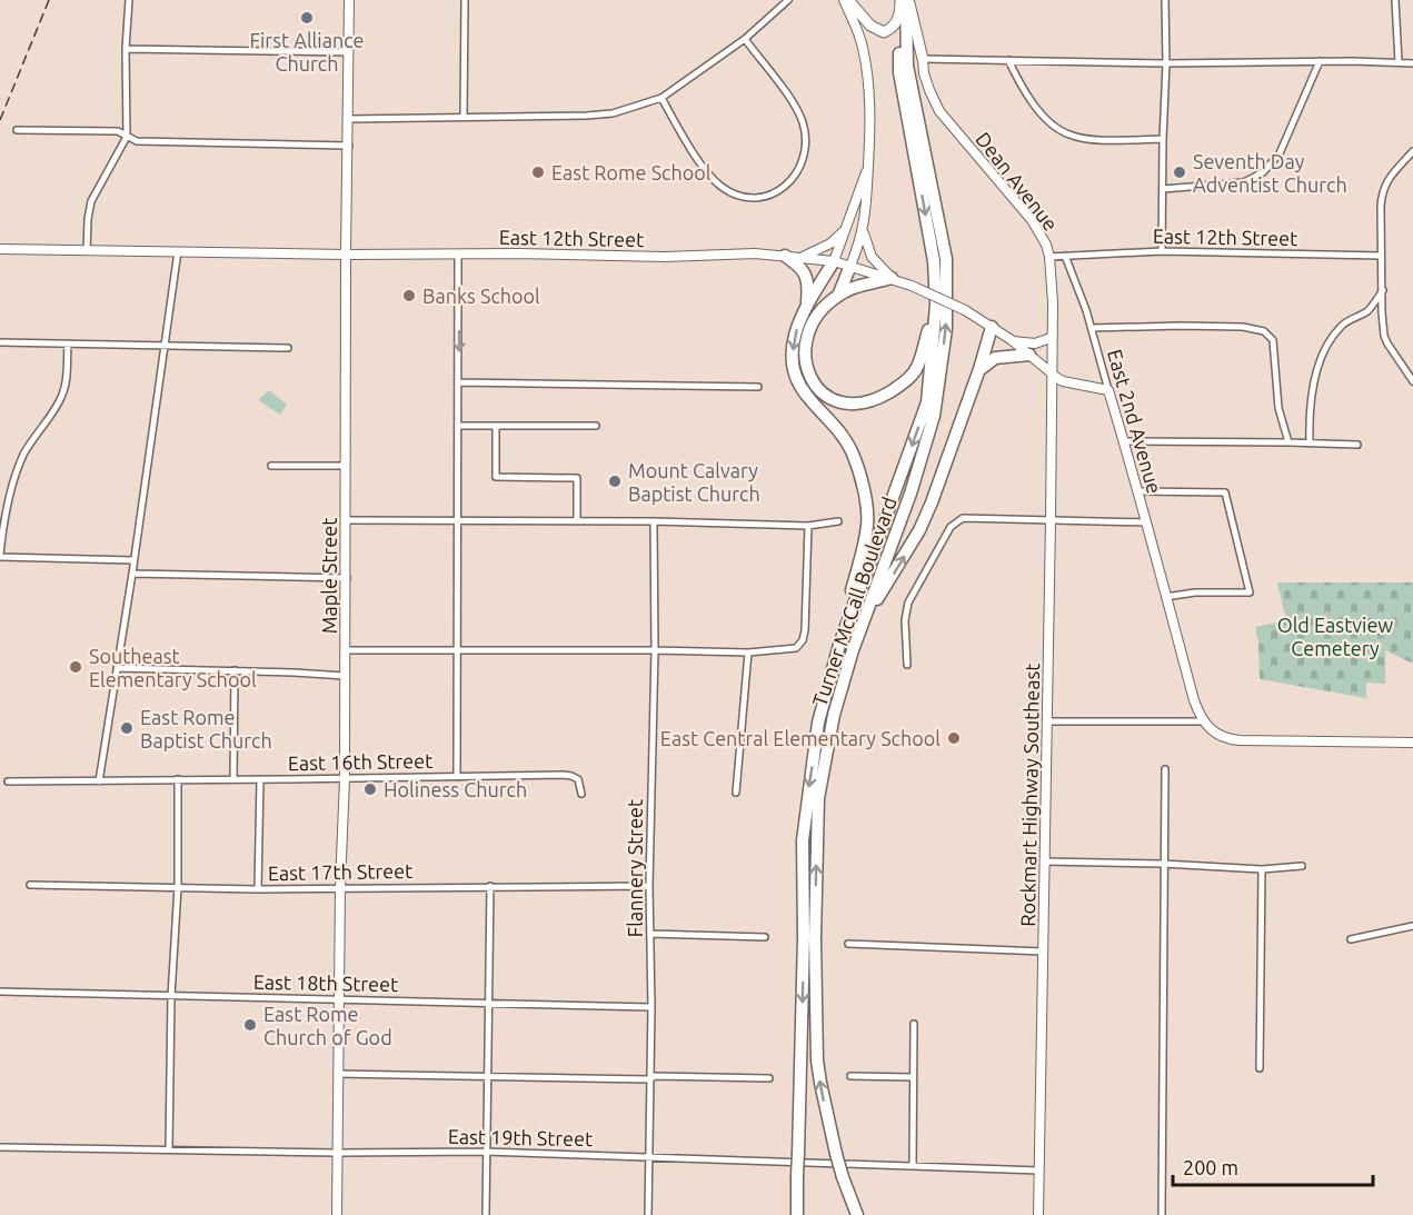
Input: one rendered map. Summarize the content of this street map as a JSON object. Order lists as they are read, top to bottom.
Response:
{
  "streets": {
    "highway": ["Turner McCall Boulevard"],
    "main road": [
      "Dean Avenue",
      "East 12th Street",
      "East 2nd Avenue",
      "Maple Street",
      "Rockmart Highway Southeast"
    ],
    "street": [
      "East 16th Street",
      "Flannery Street",
      "East 17th Street",
      "East 18th Street",
      "East 19th Street"
    ]
  },
  "crossings": [
    ["Dean Avenue", "East 12th Street"],
    ["Dean Avenue", "Rockmart Highway Southeast"],
    ["East 12th Street", "East 2nd Avenue"],
    ["East 12th Street", "Maple Street"],
    ["East 12th Street", "Rockmart Highway Southeast"],
    ["Maple Street", "East 16th Street"],
    ["Maple Street", "East 17th Street"],
    ["Maple Street", "East 18th Street"],
    ["Maple Street", "East 19th Street"],
    ["Rockmart Highway Southeast", "East 19th Street"],
    ["Flannery Street", "East 17th Street"],
    ["Flannery Street", "East 18th Street"],
    ["Flannery Street", "East 19th Street"]
  ],
  "parks": ["Old Eastview Cemetery"],
  "places": [
    "First Alliance Church",
    "East Rome School",
    "Seventh Day Adventist Church",
    "Banks School",
    "Mount Calvary Baptist Church",
    "Southeast Elementary School",
    "East Rome Baptist Church",
    "East Central Elementary School",
    "Holiness Church",
    "East Rome Church of God"
  ],
  "scale_bar": "200 m"
}
